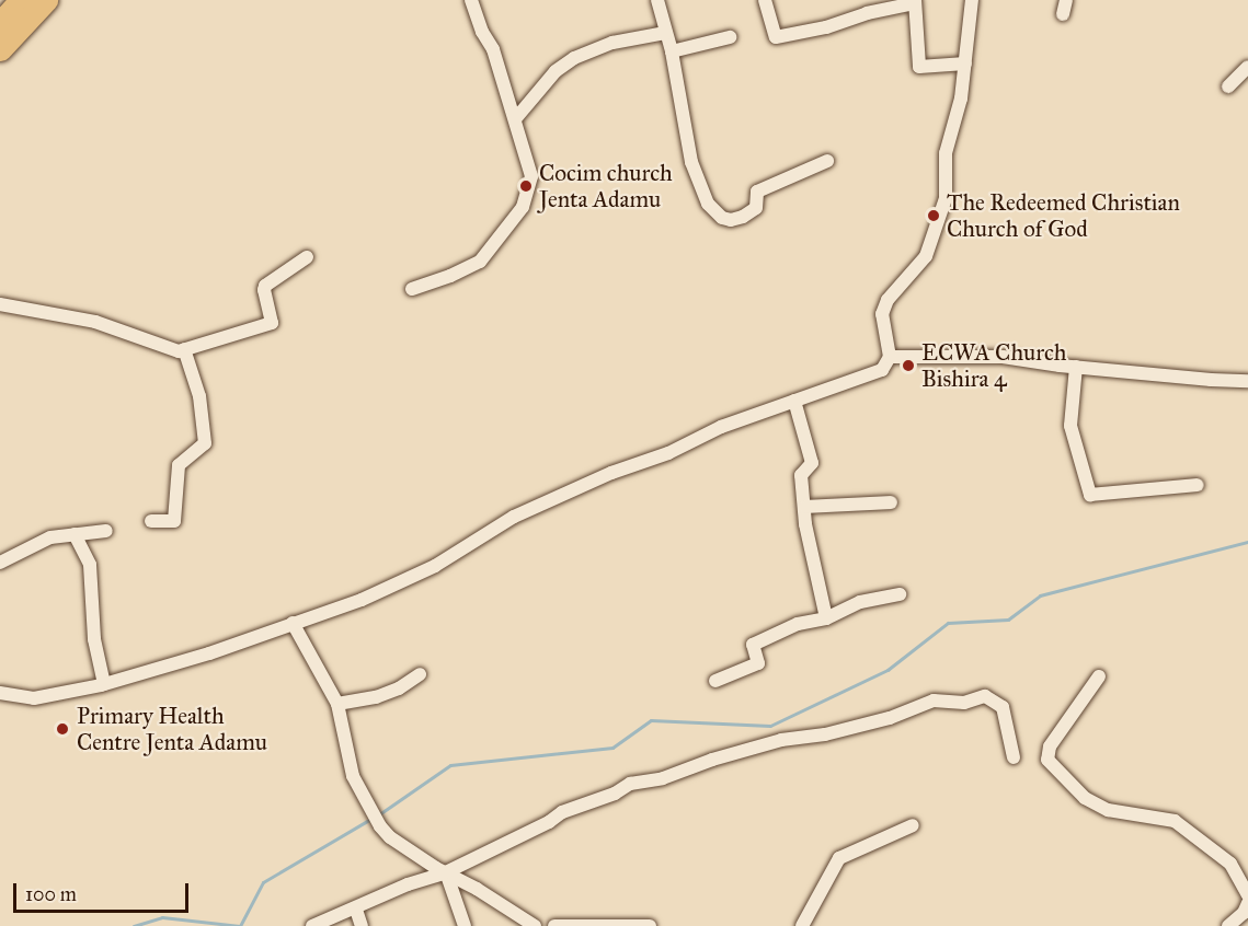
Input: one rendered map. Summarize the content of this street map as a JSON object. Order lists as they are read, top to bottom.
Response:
{
  "places": [
    "Cocim church Jenta Adamu",
    "The Redeemed Christian Church of God",
    "ECWA Church Bishira 4",
    "Primary Health Centre Jenta Adamu"
  ],
  "scale_bar": "100 m"
}
